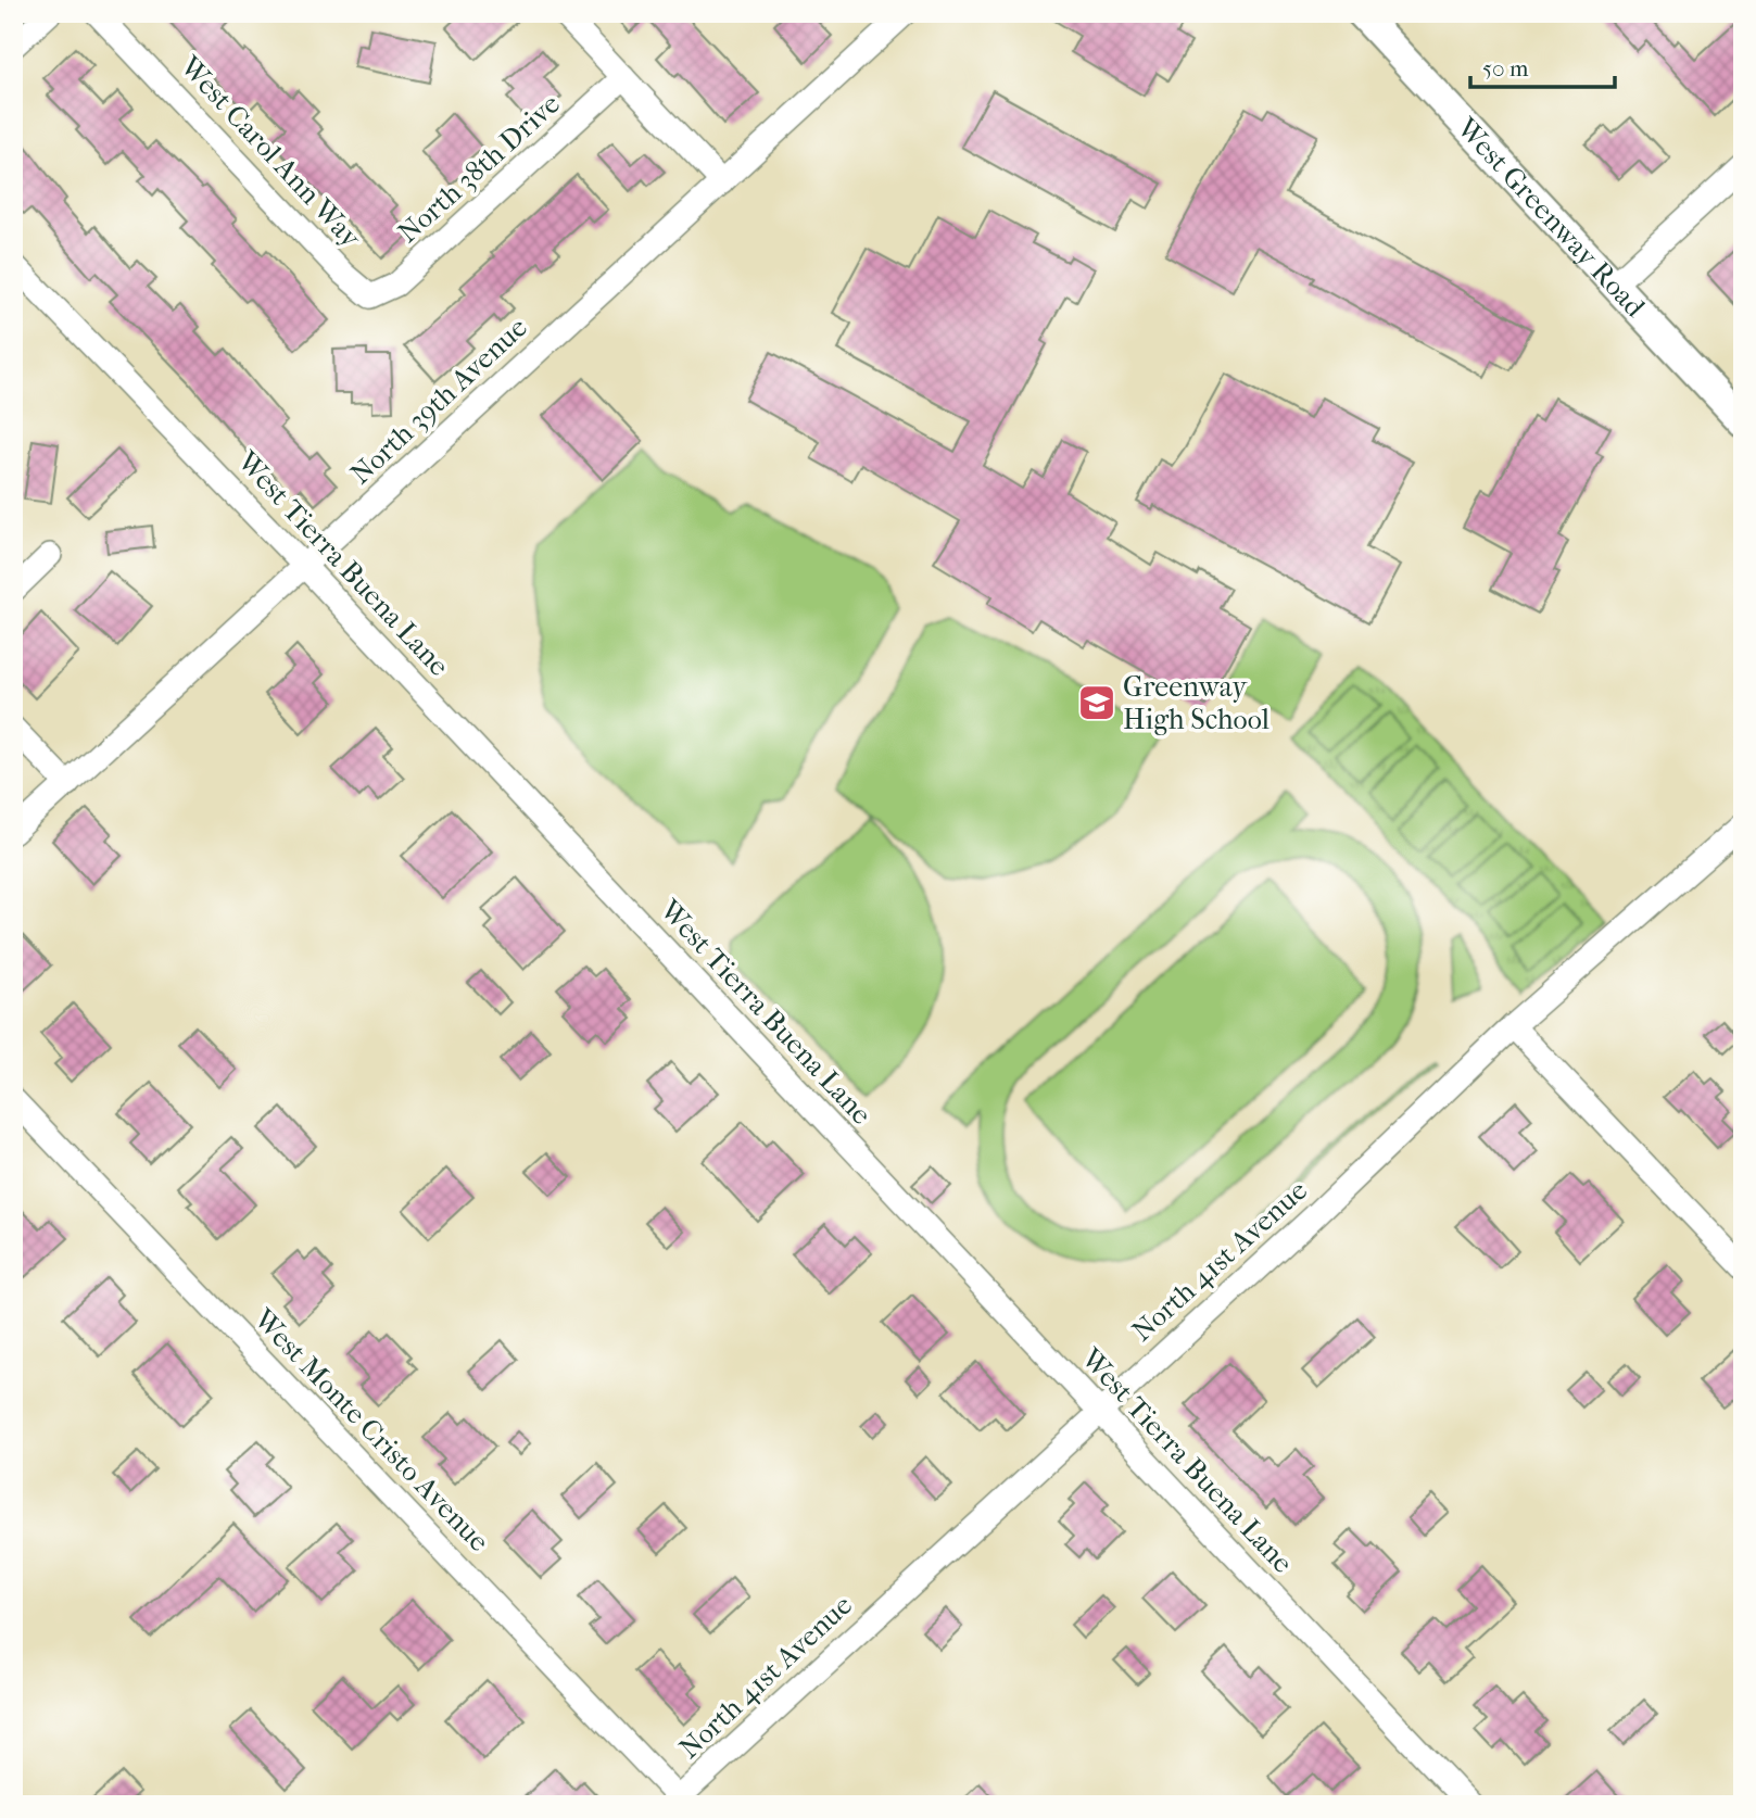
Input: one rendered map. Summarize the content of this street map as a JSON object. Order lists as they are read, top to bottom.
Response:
{
  "streets": {
    "main road": ["West Greenway Road"],
    "street": [
      "West Carol Ann Way",
      "North 38th Drive",
      "North 39th Avenue",
      "West Tierra Buena Lane",
      "North 41st Avenue",
      "West Monte Cristo Avenue"
    ]
  },
  "crossings": [
    ["West Carol Ann Way", "North 38th Drive"],
    ["North 39th Avenue", "West Tierra Buena Lane"],
    ["West Tierra Buena Lane", "North 41st Avenue"],
    ["North 41st Avenue", "West Monte Cristo Avenue"]
  ],
  "places": {
    "school or university": ["Greenway High School"]
  },
  "scale_bar": "50 m"
}
